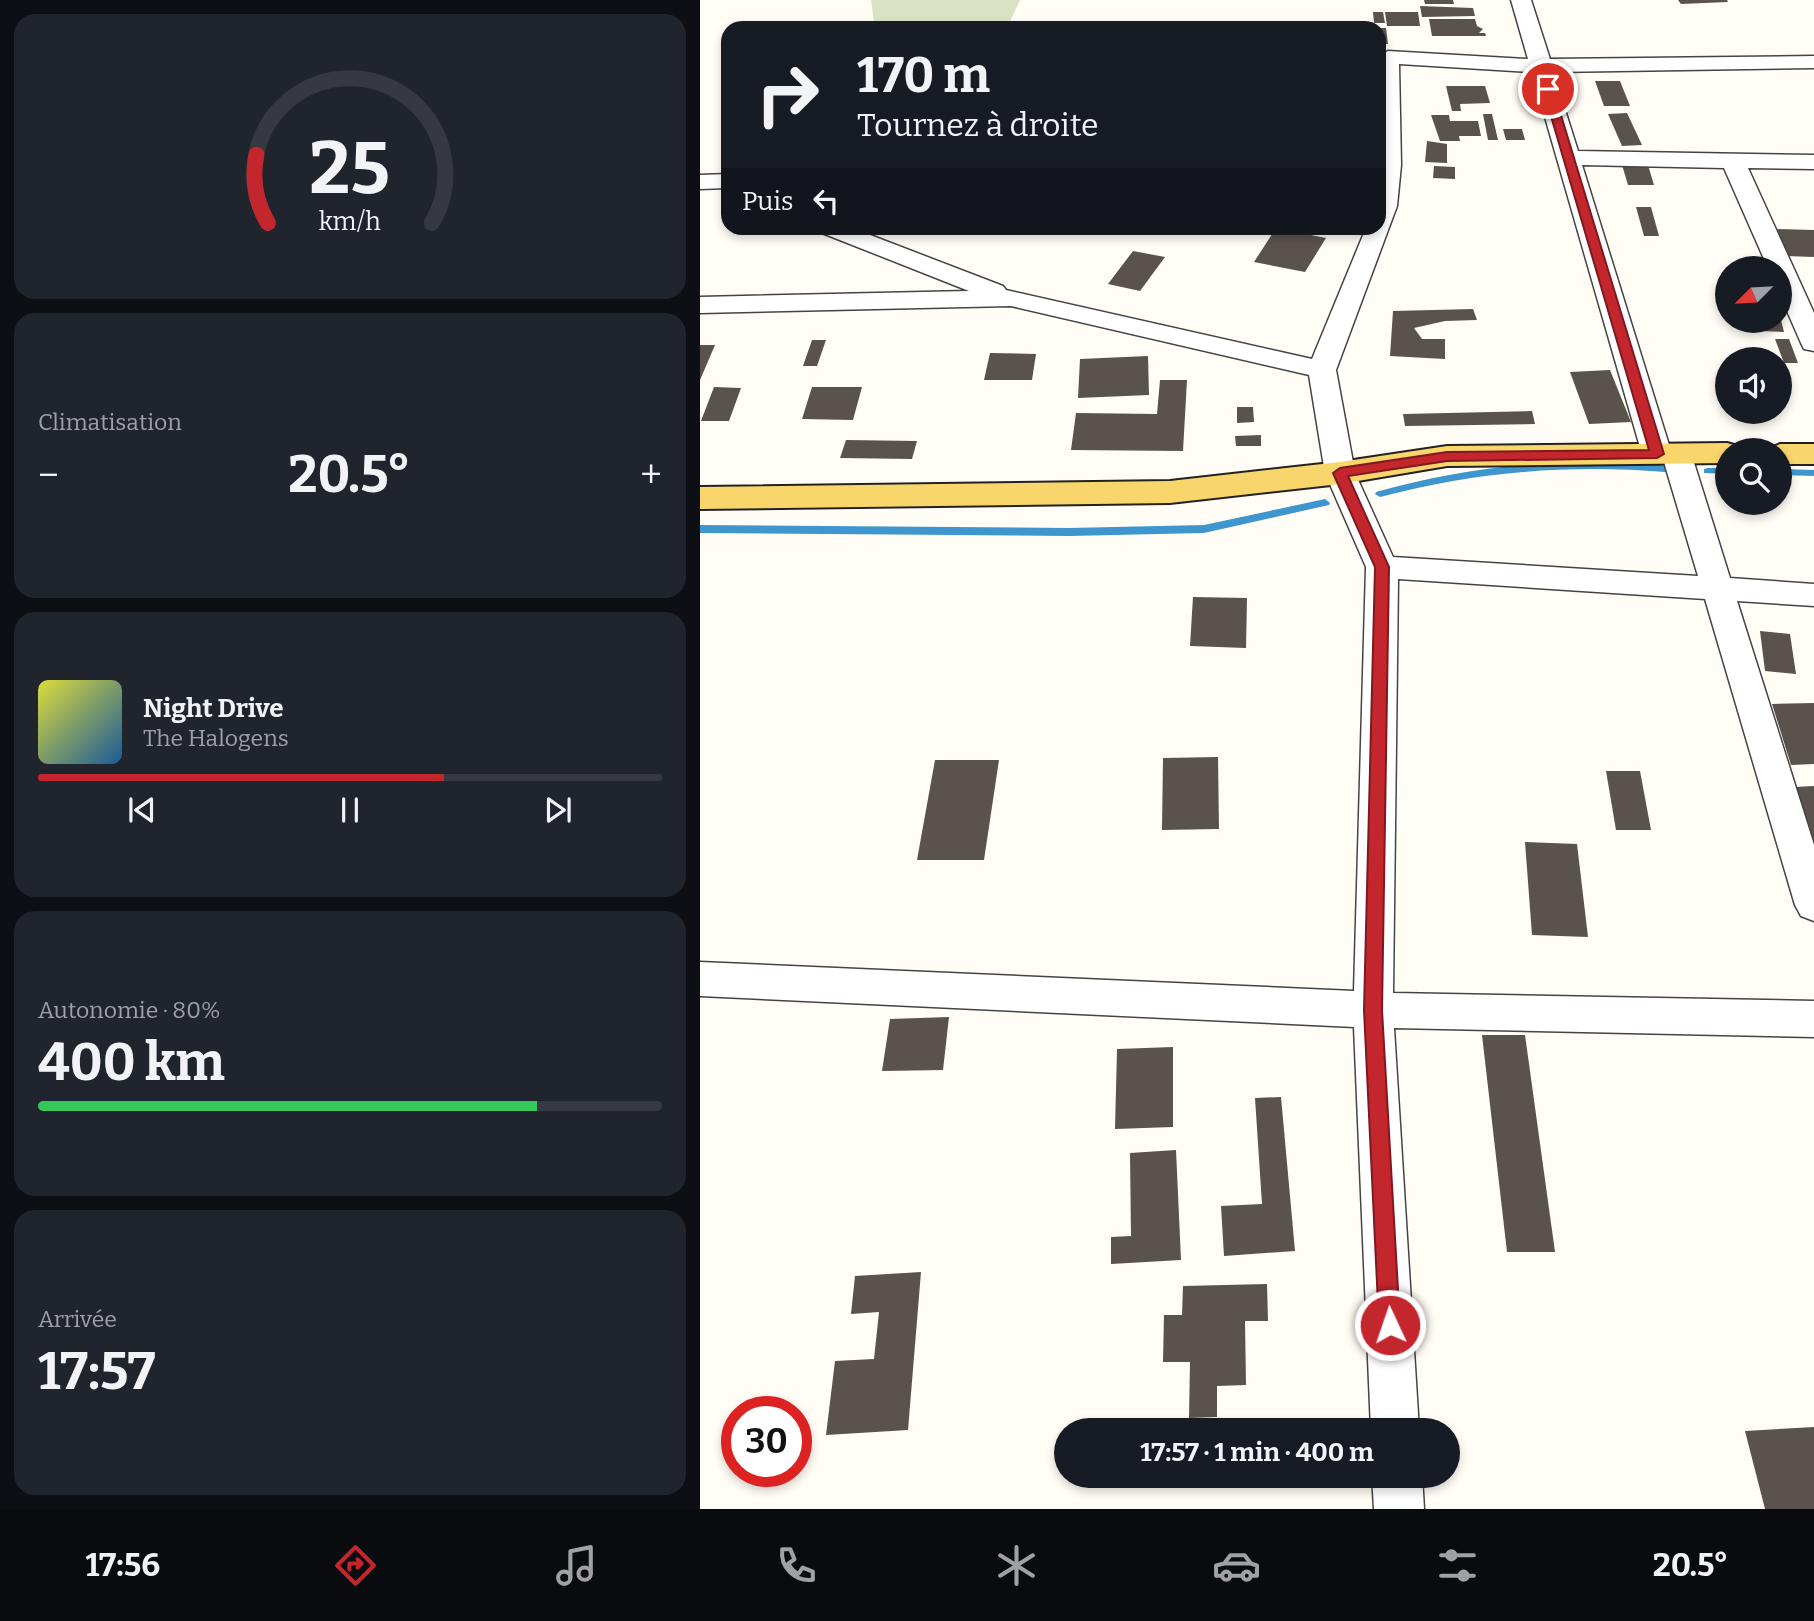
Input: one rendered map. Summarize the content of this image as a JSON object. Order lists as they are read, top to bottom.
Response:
{
  "north": "bottom left",
  "page": {
    "turn": ["170 m", "Tournez à droite"],
    "then": "Puis",
    "tile": [
      "Climatisation",
      ["Autonomie · 80%", "400 km"],
      ["Arrivée", "17:57"]
    ],
    "heat": ["−", "20.5°", "+"],
    "song": ["Night Drive", "The Halogens"],
    "limit": "30",
    "trip": "17:57 · 1 min · 400 m",
    "tabs": ["17:56", "20.5°"],
    "gauge": ["25", "km/h"]
  }
}
